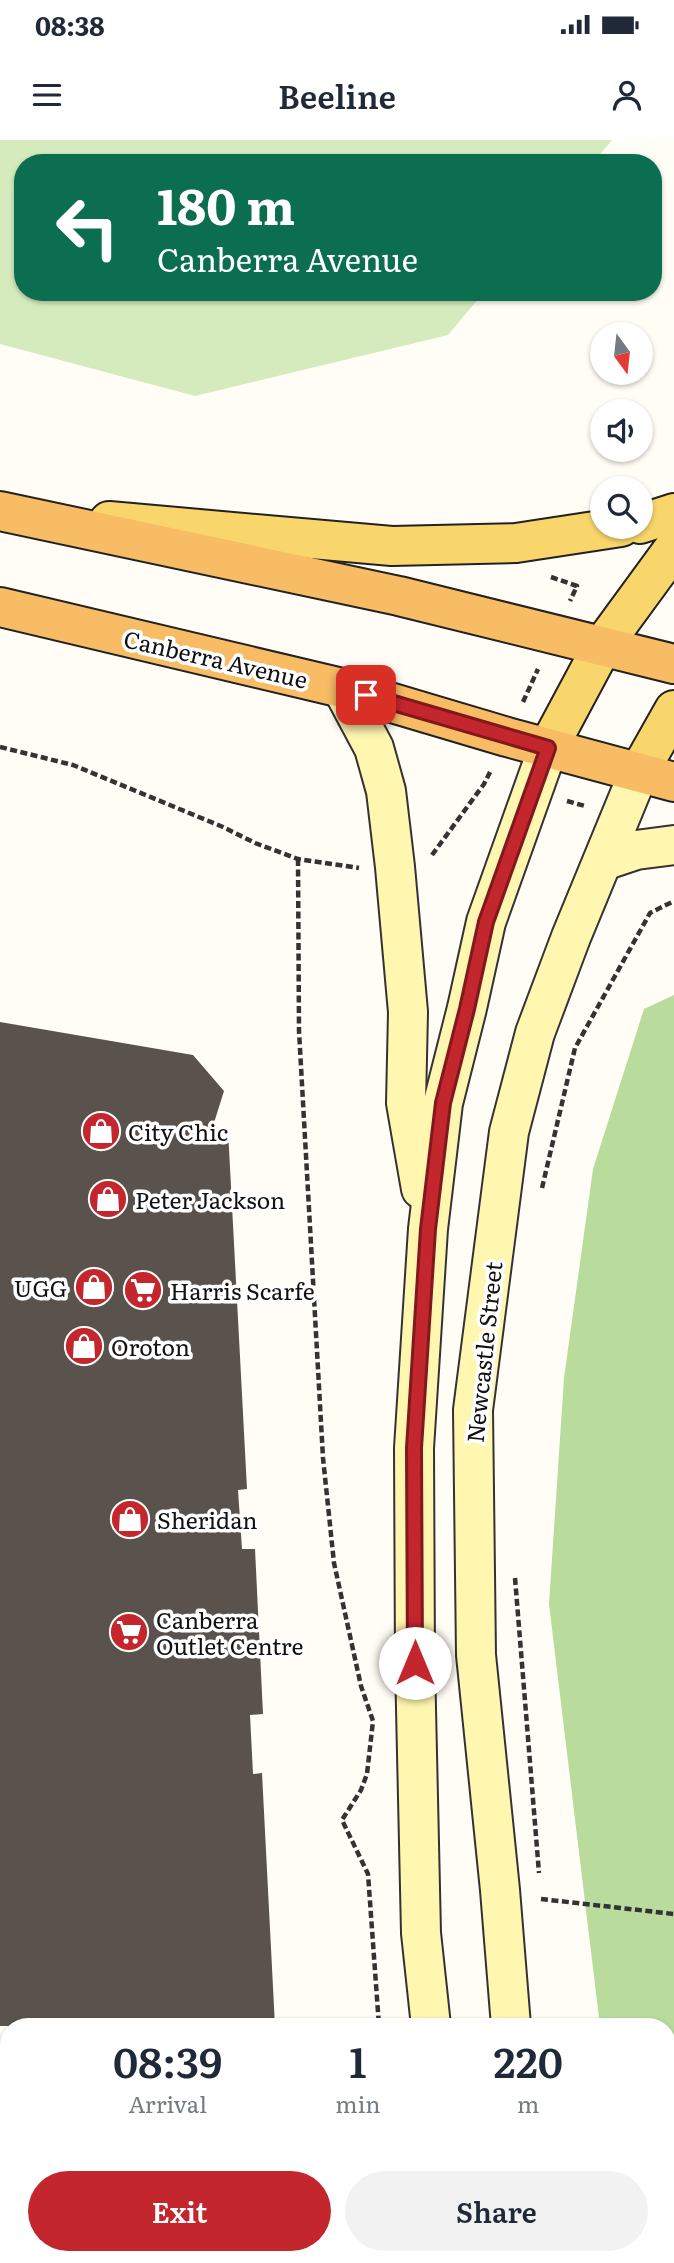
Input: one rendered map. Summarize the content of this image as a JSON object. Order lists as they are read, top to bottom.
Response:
{
  "streets": {
    "highway": ["Canberra Avenue"],
    "main road": ["Newcastle Street"]
  },
  "crossings": [
    ["Canberra Avenue", "Newcastle Street"]
  ],
  "places": {
    "shop": [
      "City Chic",
      "Peter Jackson",
      "UGG",
      "Oroton",
      "Sheridan"
    ],
    "supermarket": ["Harris Scarfe", "Canberra Outlet Centre"]
  },
  "north": "bottom",
  "page": {
    "status": "08:38",
    "header": "Beeline",
    "turn": ["180 m", "Canberra Avenue"],
    "eta": [
      "08:39",
      "Arrival",
      "1",
      "min",
      "220",
      "m"
    ],
    "buttons": ["Exit", "Share"]
  }
}
